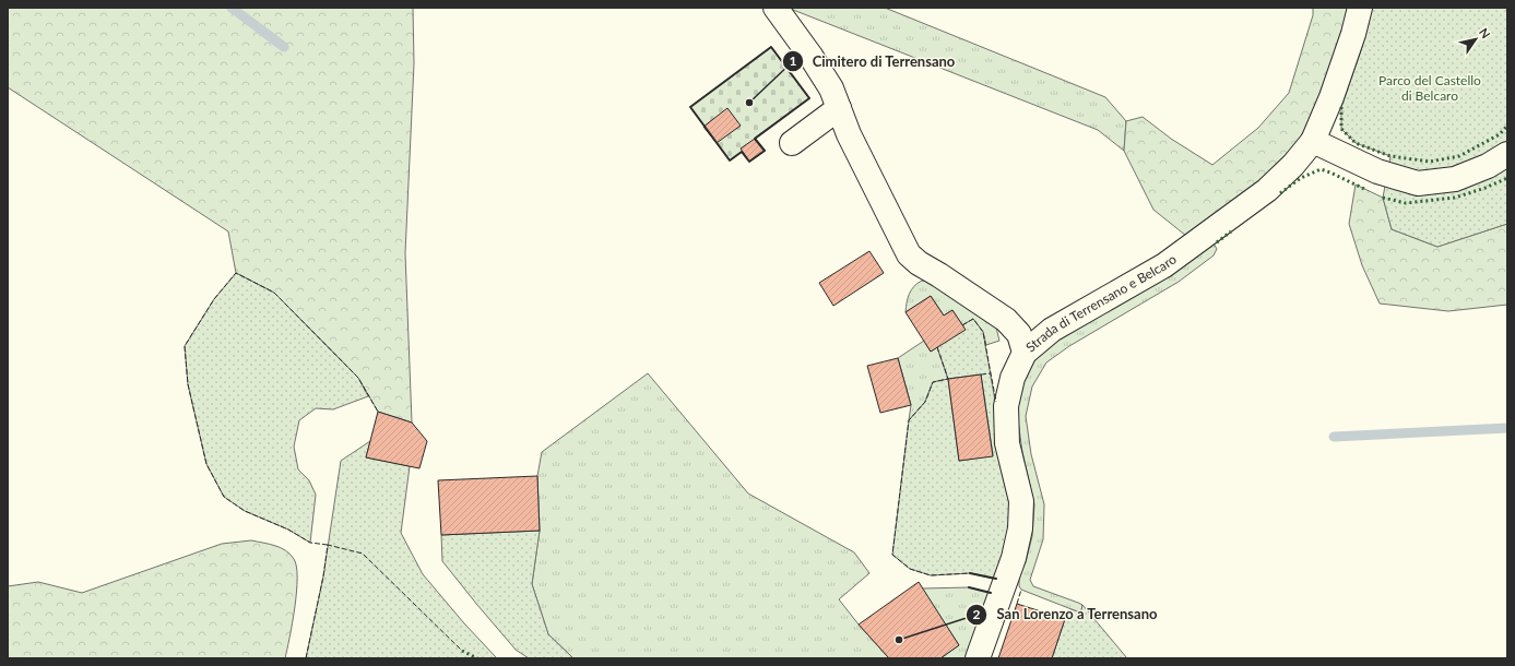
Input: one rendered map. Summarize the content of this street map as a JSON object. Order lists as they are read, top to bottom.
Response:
{
  "streets": {
    "street": ["Strada di Terrensano e Belcaro"]
  },
  "parks": ["Parco del Castello di Belcaro"],
  "places": ["Cimitero di Terrensano", "San Lorenzo a Terrensano"],
  "north": "top right"
}
